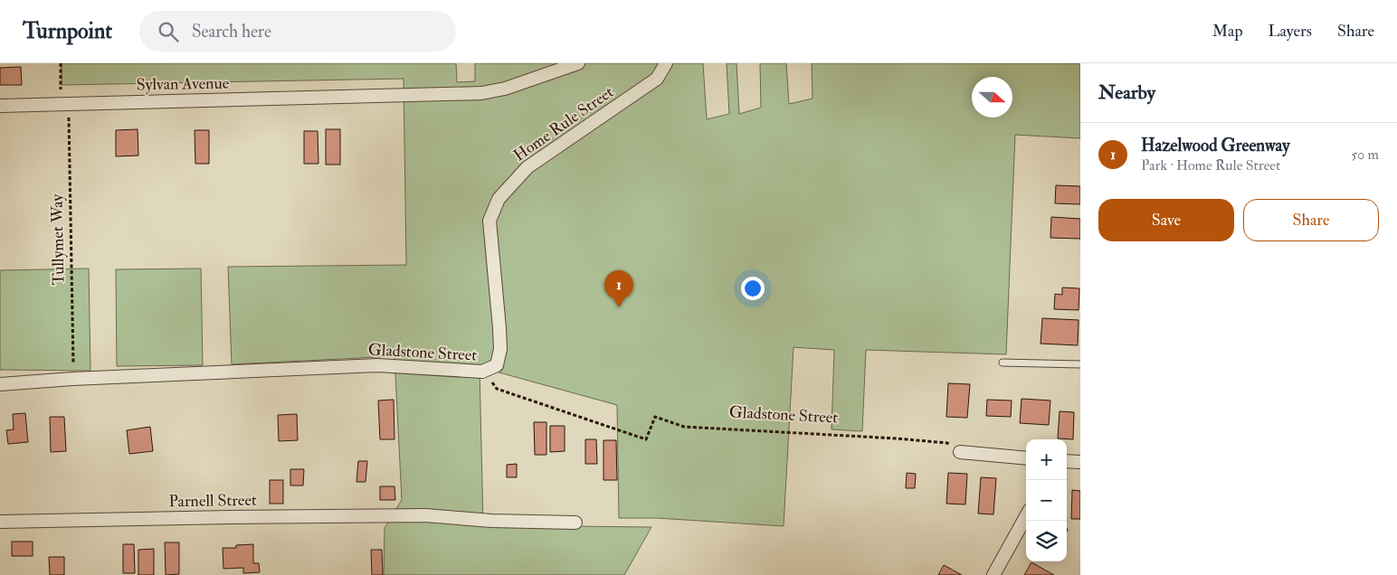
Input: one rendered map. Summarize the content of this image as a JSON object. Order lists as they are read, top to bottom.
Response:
{
  "streets": {
    "street": [
      "Sylvan Avenue",
      "Home Rule Street",
      "Gladstone Street",
      "Parnell Street"
    ],
    "path": ["Tullymet Way"]
  },
  "crossings": [
    ["Home Rule Street", "Gladstone Street"]
  ],
  "north": "right",
  "page": {
    "header": "Turnpoint",
    "search": "Search here",
    "nav": ["Map", "Layers", "Share"],
    "heading": "Nearby",
    "list": [
      {
        "mark": "1",
        "name": "Hazelwood Greenway",
        "note": "Park · Home Rule Street",
        "value": "50 m"
      }
    ],
    "buttons": ["Save", "Share"],
    "pins": "1",
    "map_buttons": ["+", "−"]
  }
}
